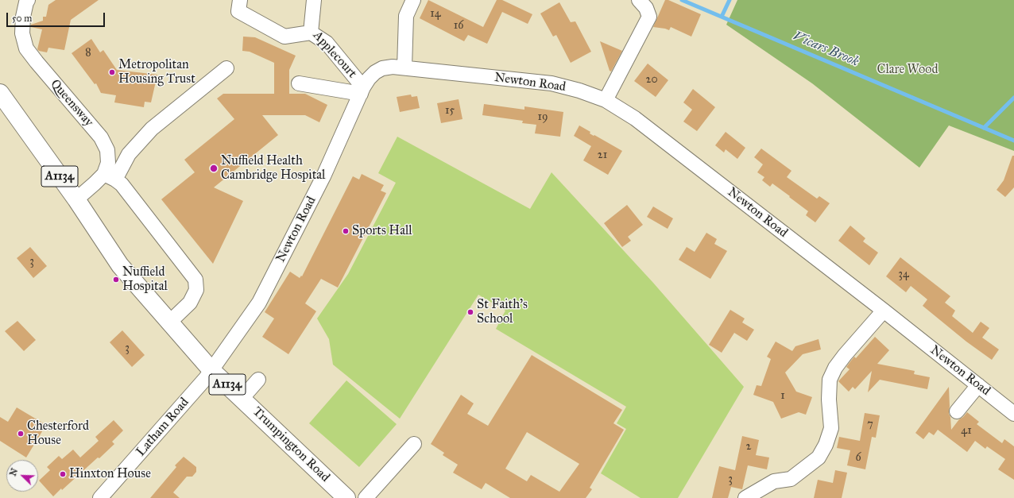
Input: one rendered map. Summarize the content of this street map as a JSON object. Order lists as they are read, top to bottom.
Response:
{
  "streets": {
    "main road": ["A1134", "Trumpington Road"],
    "street": [
      "Applecourt",
      "Newton Road",
      "Queensway",
      "Latham Road"
    ]
  },
  "crossings": [
    ["Applecourt", "Newton Road"],
    ["Newton Road", "Latham Road"],
    ["Newton Road", "Trumpington Road"],
    ["Latham Road", "Trumpington Road"]
  ],
  "water": ["Vicars Brook"],
  "parks": ["Clare Wood"],
  "places": [
    "Metropolitan Housing Trust",
    "Nuffield Health Cambridge Hospital",
    "Sports Hall",
    "Nuffield Hospital",
    "St Faith's School",
    "Chesterford House",
    "Hinxton House"
  ],
  "house_numbers": [
    "14",
    "16",
    "8",
    "20",
    "15",
    "19",
    "21",
    "3",
    "34",
    "3",
    "1",
    "7",
    "41",
    "2",
    "6",
    "3"
  ],
  "scale_bar": "50 m",
  "north": "top left"
}
